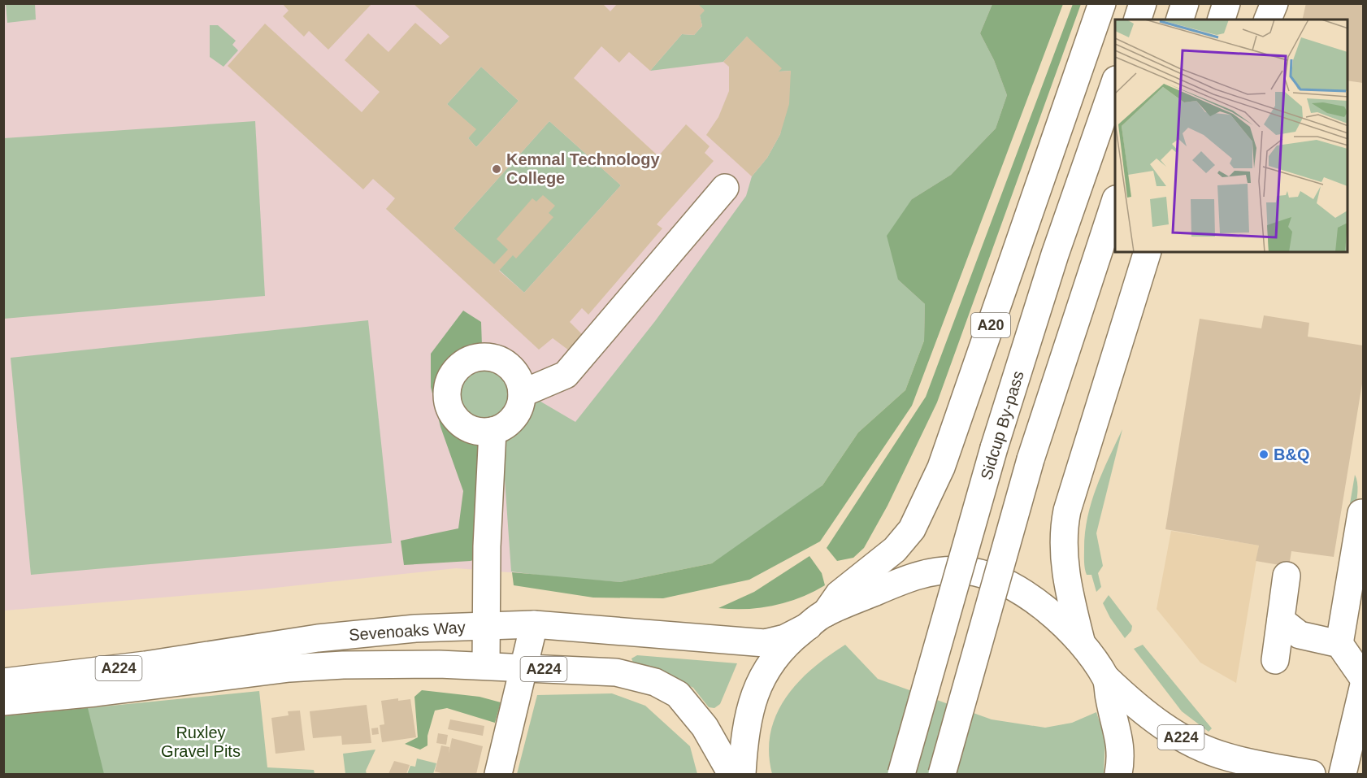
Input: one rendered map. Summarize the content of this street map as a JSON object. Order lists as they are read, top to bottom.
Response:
{
  "streets": {
    "main road": [
      "A20",
      "Sidcup By-pass",
      "Sevenoaks Way",
      "A224"
    ]
  },
  "crossings": [
    ["A20", "Sevenoaks Way"]
  ],
  "parks": ["Ruxley Gravel Pits"],
  "places": ["Kemnal Technology College", "B&Q"]
}
